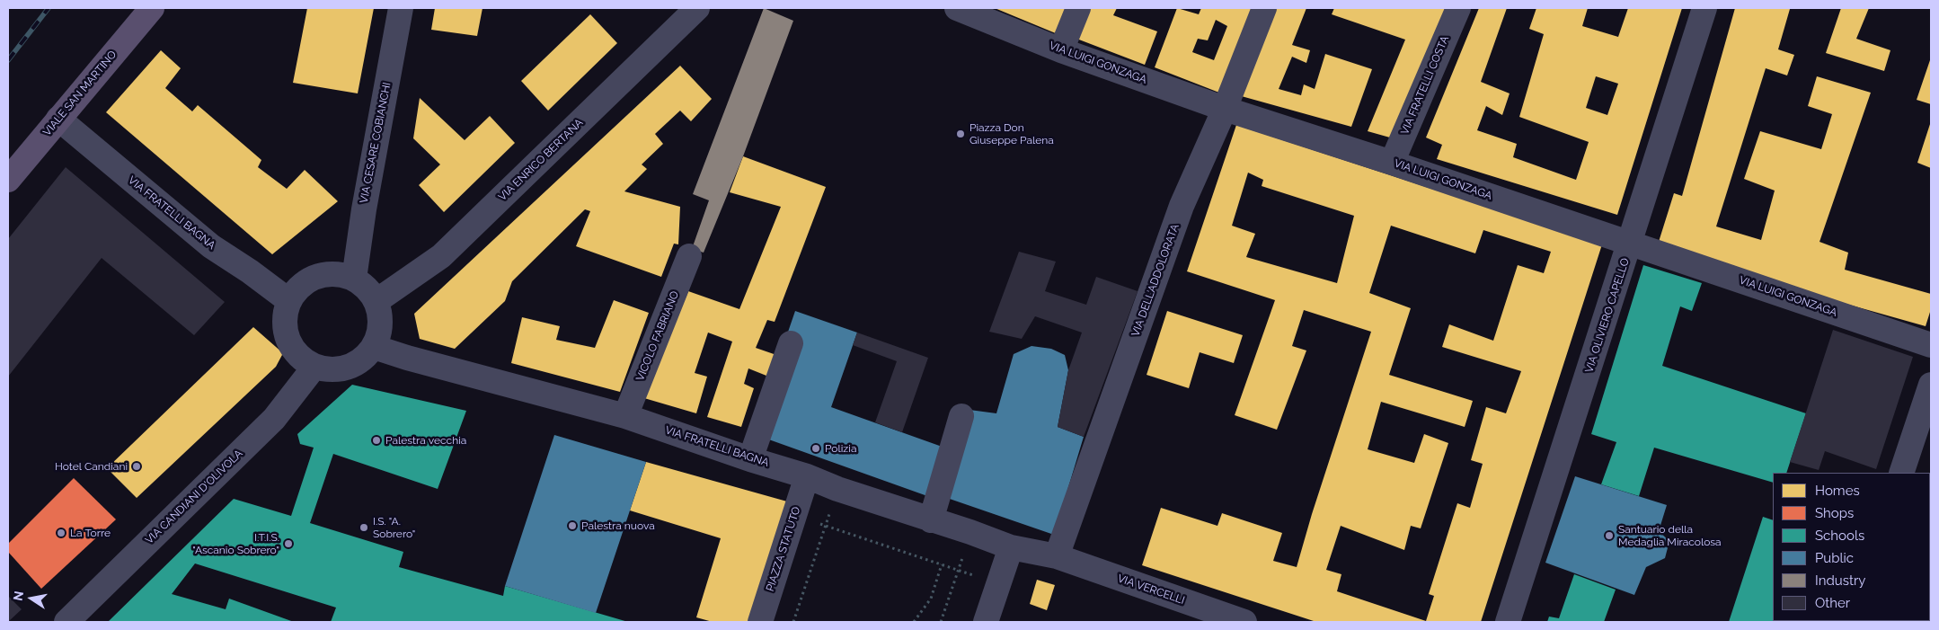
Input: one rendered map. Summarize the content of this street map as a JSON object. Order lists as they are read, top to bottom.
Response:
{
  "streets": {
    "main road": ["VIALE SAN MARTINO"],
    "street": [
      "VIA LUIGI GONZAGA",
      "VIA FRATELLI COSTA",
      "VIA CESARE COBIANCHI",
      "VIA ENRICO BERTANA",
      "VIA FRATELLI BAGNA",
      "VIA DELL'ADDOLORATA",
      "VIA OLIVIERO CAPELLO",
      "VICOLO FABRIANO",
      "VIA CANDIANI D'OLIVOLA",
      "PIAZZA STATUTO",
      "VIA VERCELLI"
    ]
  },
  "crossings": [
    ["VIA LUIGI GONZAGA", "VIA FRATELLI COSTA"],
    ["VIA LUIGI GONZAGA", "VIA DELL'ADDOLORATA"],
    ["VIA LUIGI GONZAGA", "VIA OLIVIERO CAPELLO"],
    ["VIALE SAN MARTINO", "VIA FRATELLI BAGNA"],
    ["VIA CESARE COBIANCHI", "VIA ENRICO BERTANA"],
    ["VIA CESARE COBIANCHI", "VIA FRATELLI BAGNA"],
    ["VIA CESARE COBIANCHI", "VIA CANDIANI D'OLIVOLA"],
    ["VIA ENRICO BERTANA", "VIA FRATELLI BAGNA"],
    ["VIA ENRICO BERTANA", "VIA CANDIANI D'OLIVOLA"],
    ["VIA FRATELLI BAGNA", "VIA DELL'ADDOLORATA"],
    ["VIA FRATELLI BAGNA", "VICOLO FABRIANO"],
    ["VIA FRATELLI BAGNA", "VIA CANDIANI D'OLIVOLA"],
    ["VIA FRATELLI BAGNA", "PIAZZA STATUTO"],
    ["VIA FRATELLI BAGNA", "VIA VERCELLI"],
    ["VIA DELL'ADDOLORATA", "VIA VERCELLI"]
  ],
  "places": [
    "Piazza Don Giuseppe Palena",
    "Palestra vecchia",
    "Polizia",
    "Hotel Candiani",
    "Palestra nuova",
    "I.S. \"A. Sobrero\"",
    "La Torre",
    "Santuario della Medaglia Miracolosa",
    "I.T.I.S. \"Ascanio Sobrero\""
  ],
  "legend": [
    "Homes",
    "Shops",
    "Schools",
    "Public",
    "Industry",
    "Other"
  ],
  "north": "left"
}
